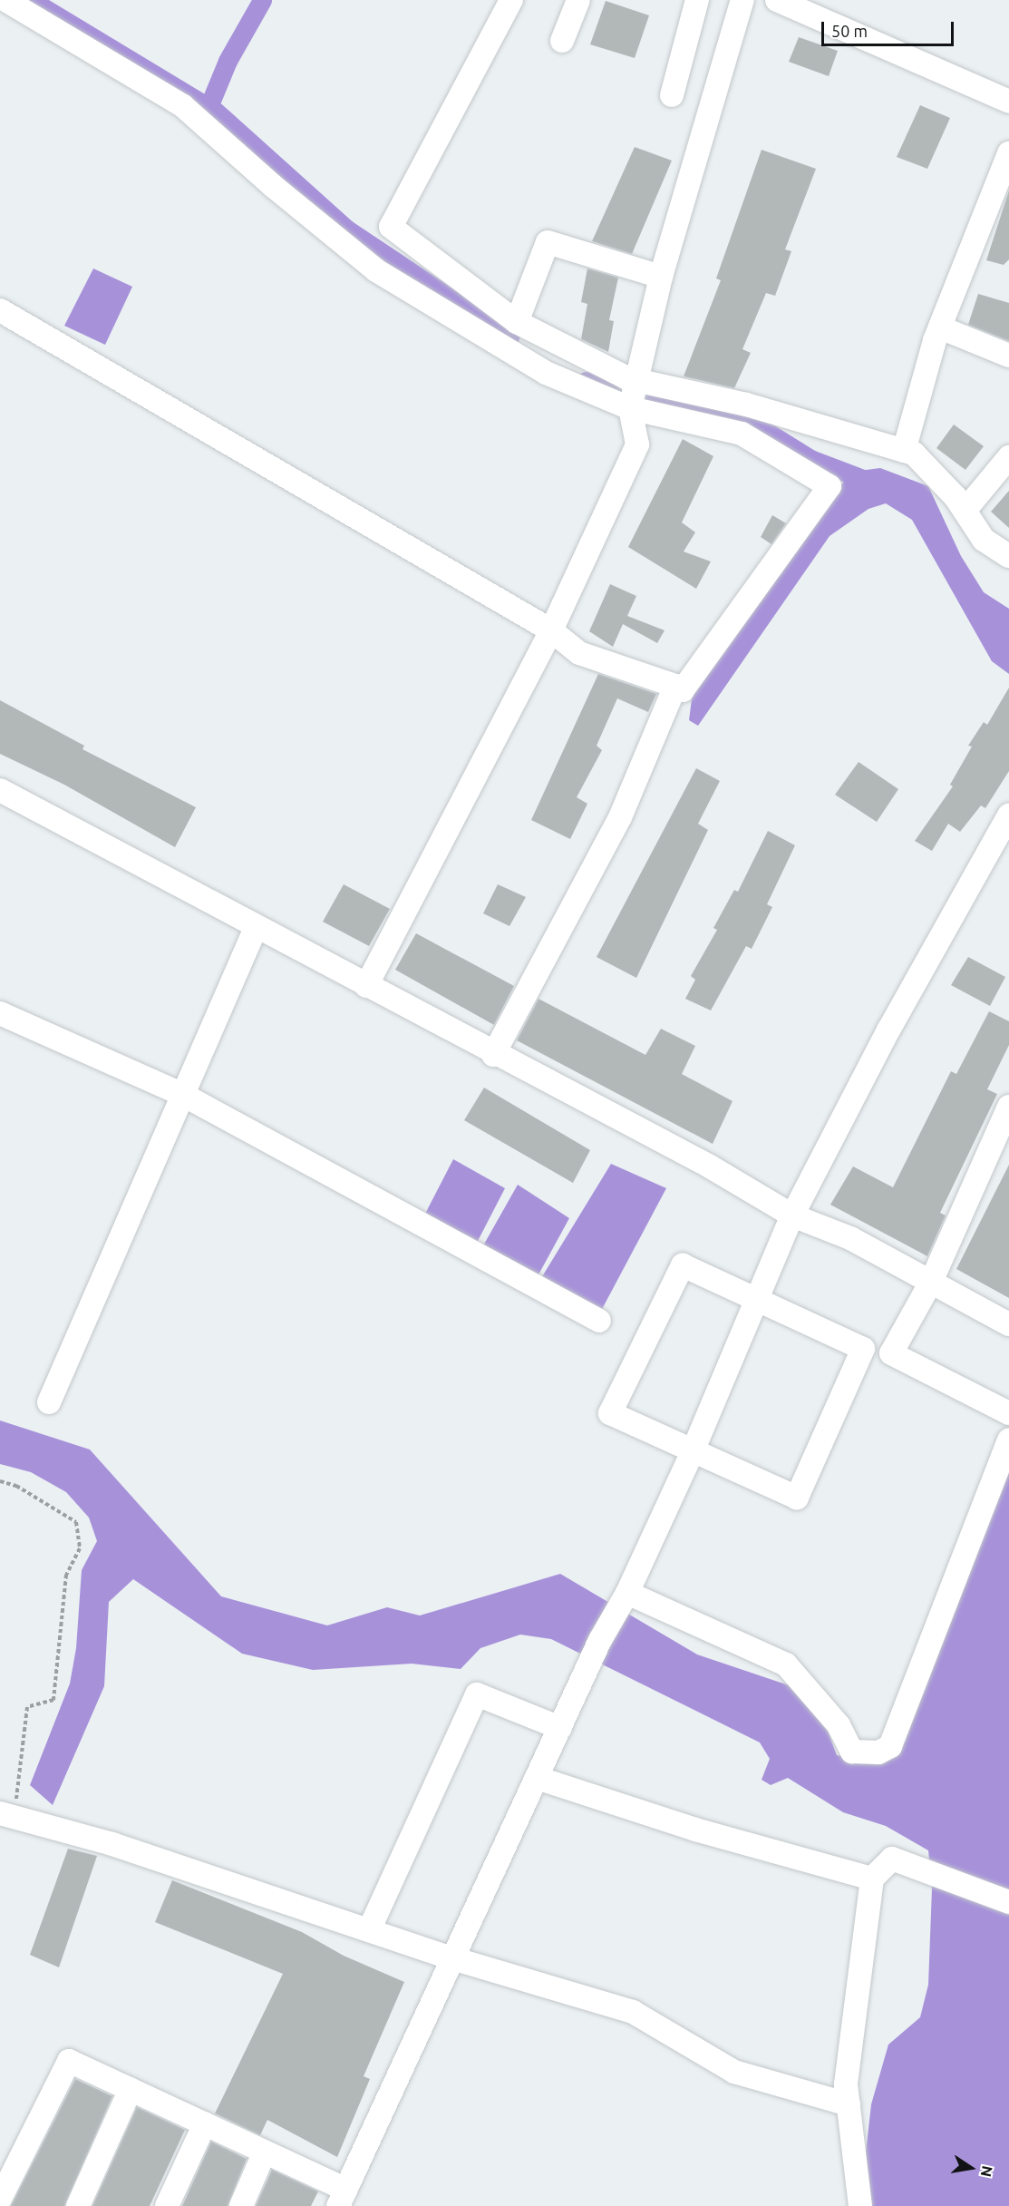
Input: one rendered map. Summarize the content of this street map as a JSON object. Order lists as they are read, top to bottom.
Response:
{
  "scale_bar": "50 m",
  "north": "right"
}
